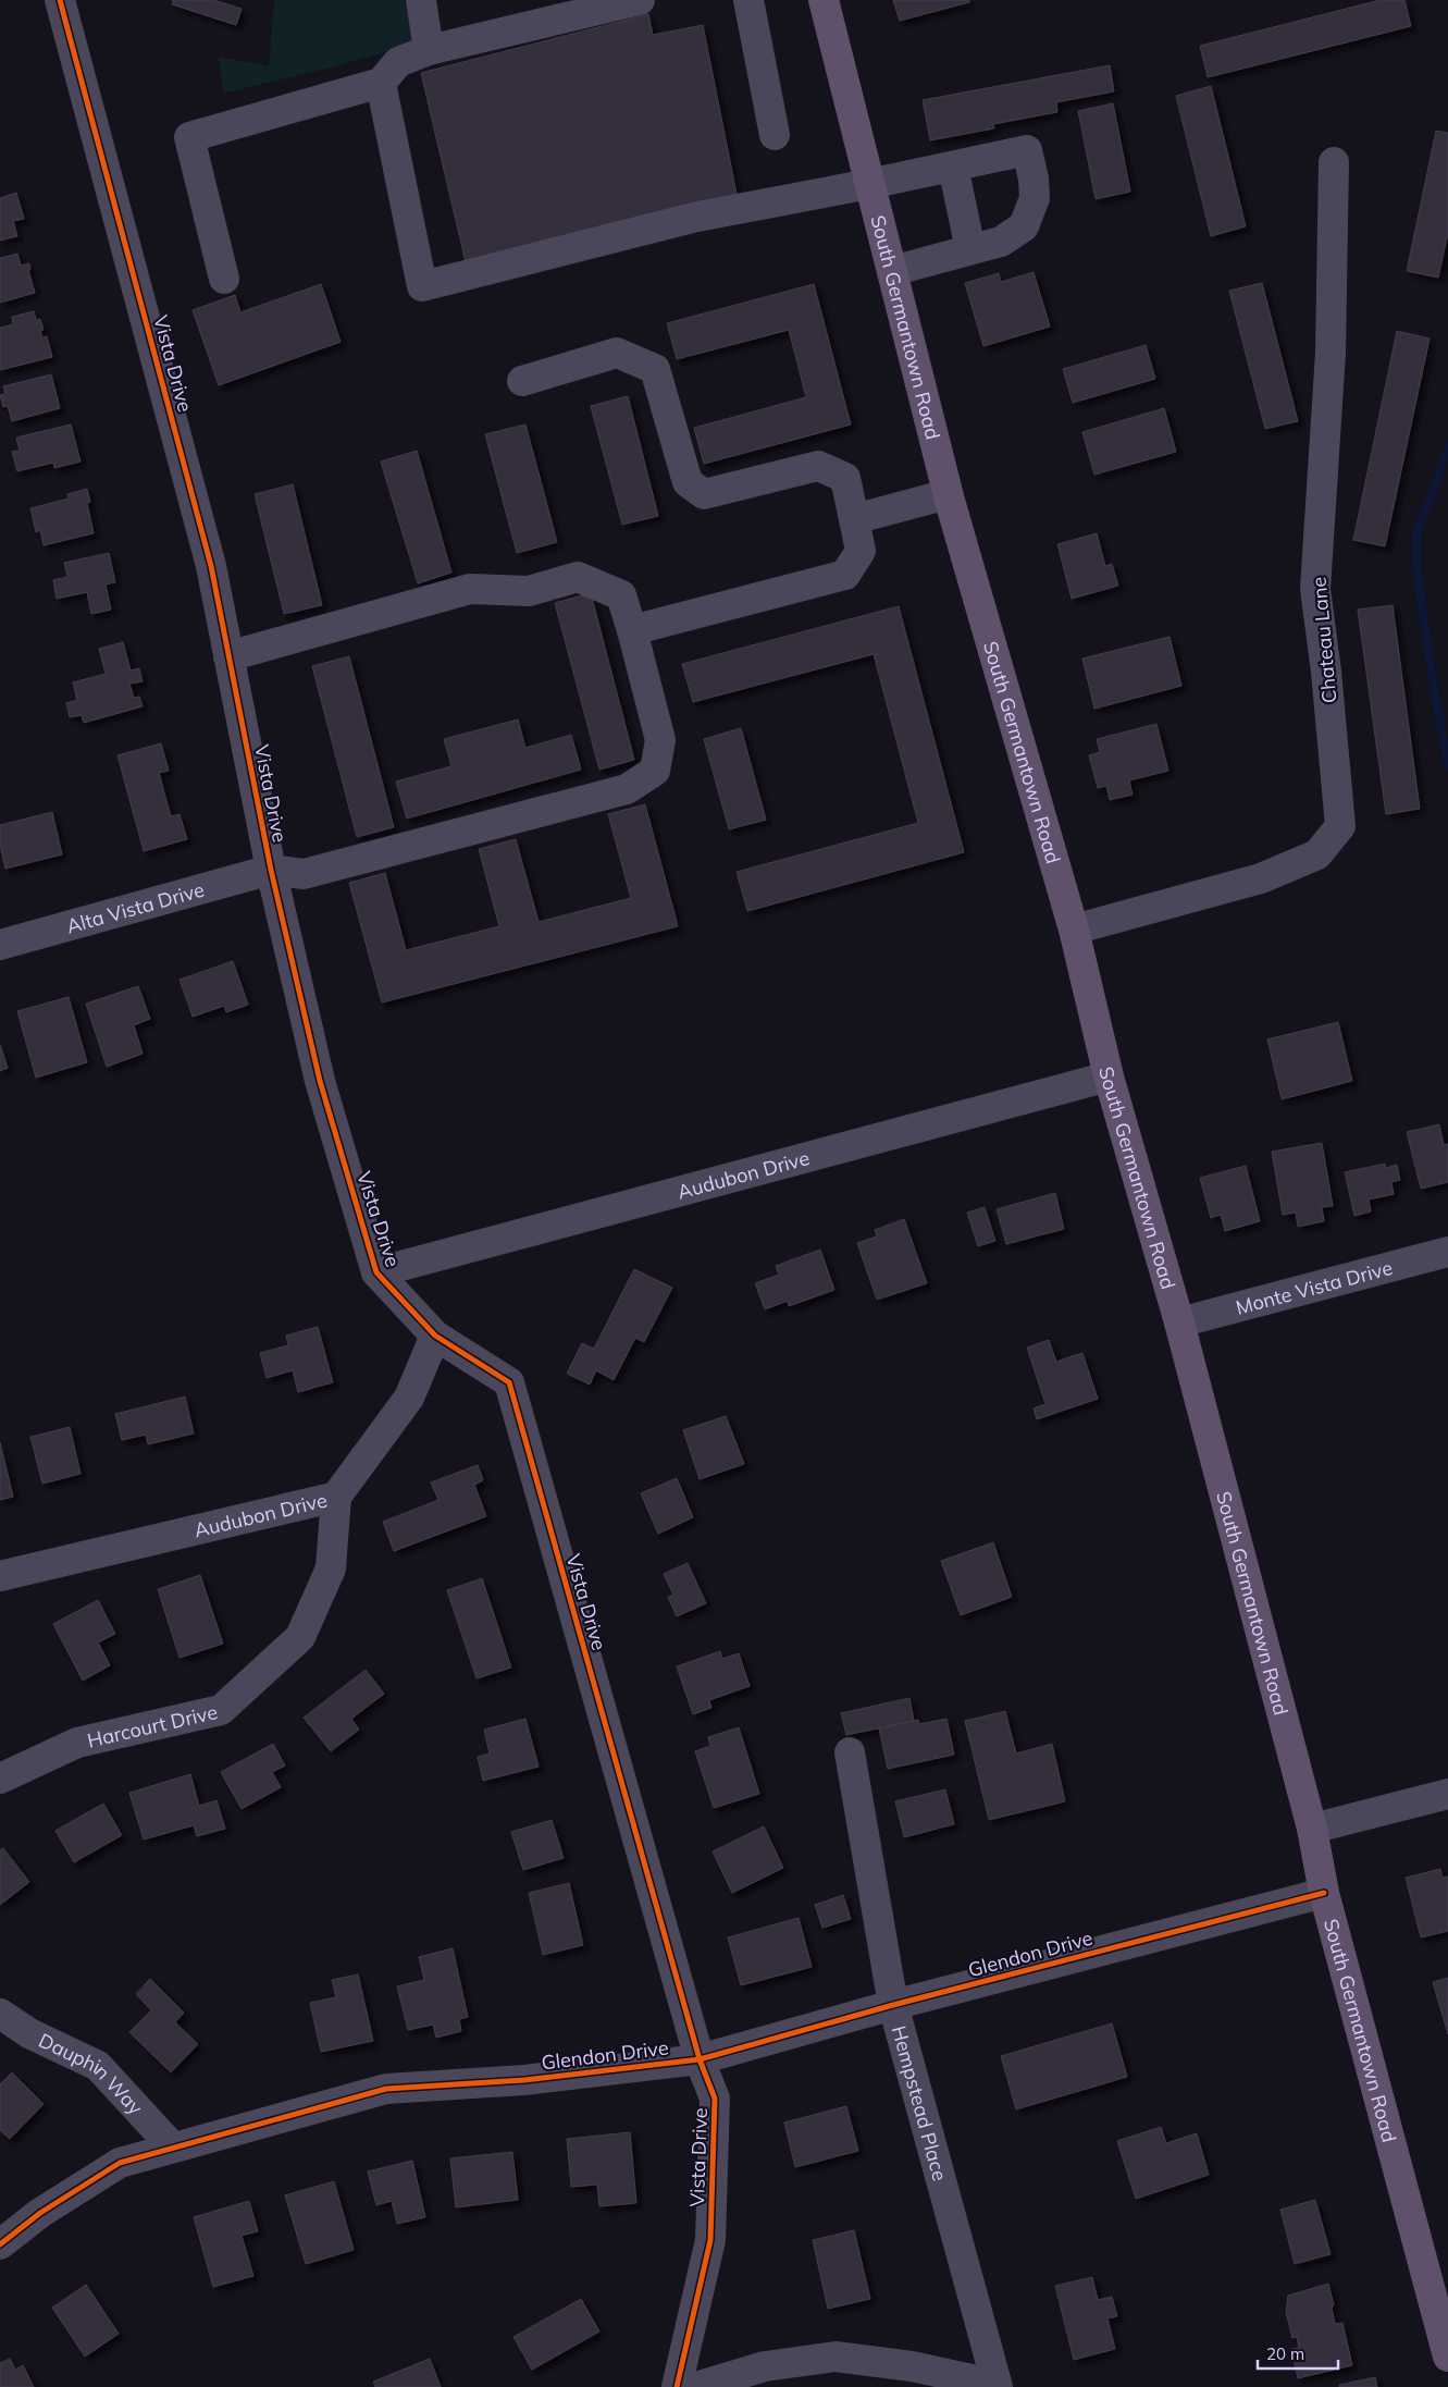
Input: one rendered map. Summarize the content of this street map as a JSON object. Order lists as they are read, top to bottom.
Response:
{
  "streets": {
    "main road": ["South Germantown Road"],
    "street": [
      "Vista Drive",
      "Chateau Lane",
      "Alta Vista Drive",
      "Audubon Drive",
      "Monte Vista Drive",
      "Harcourt Drive",
      "Glendon Drive",
      "Dauphin Way",
      "Hempstead Place"
    ]
  },
  "crossings": [
    ["South Germantown Road", "Chateau Lane"],
    ["South Germantown Road", "Audubon Drive"],
    ["South Germantown Road", "Monte Vista Drive"],
    ["South Germantown Road", "Glendon Drive"],
    ["Vista Drive", "Alta Vista Drive"],
    ["Vista Drive", "Audubon Drive"],
    ["Vista Drive", "Glendon Drive"],
    ["Audubon Drive", "Harcourt Drive"],
    ["Glendon Drive", "Dauphin Way"],
    ["Glendon Drive", "Hempstead Place"]
  ],
  "scale_bar": "20 m"
}
